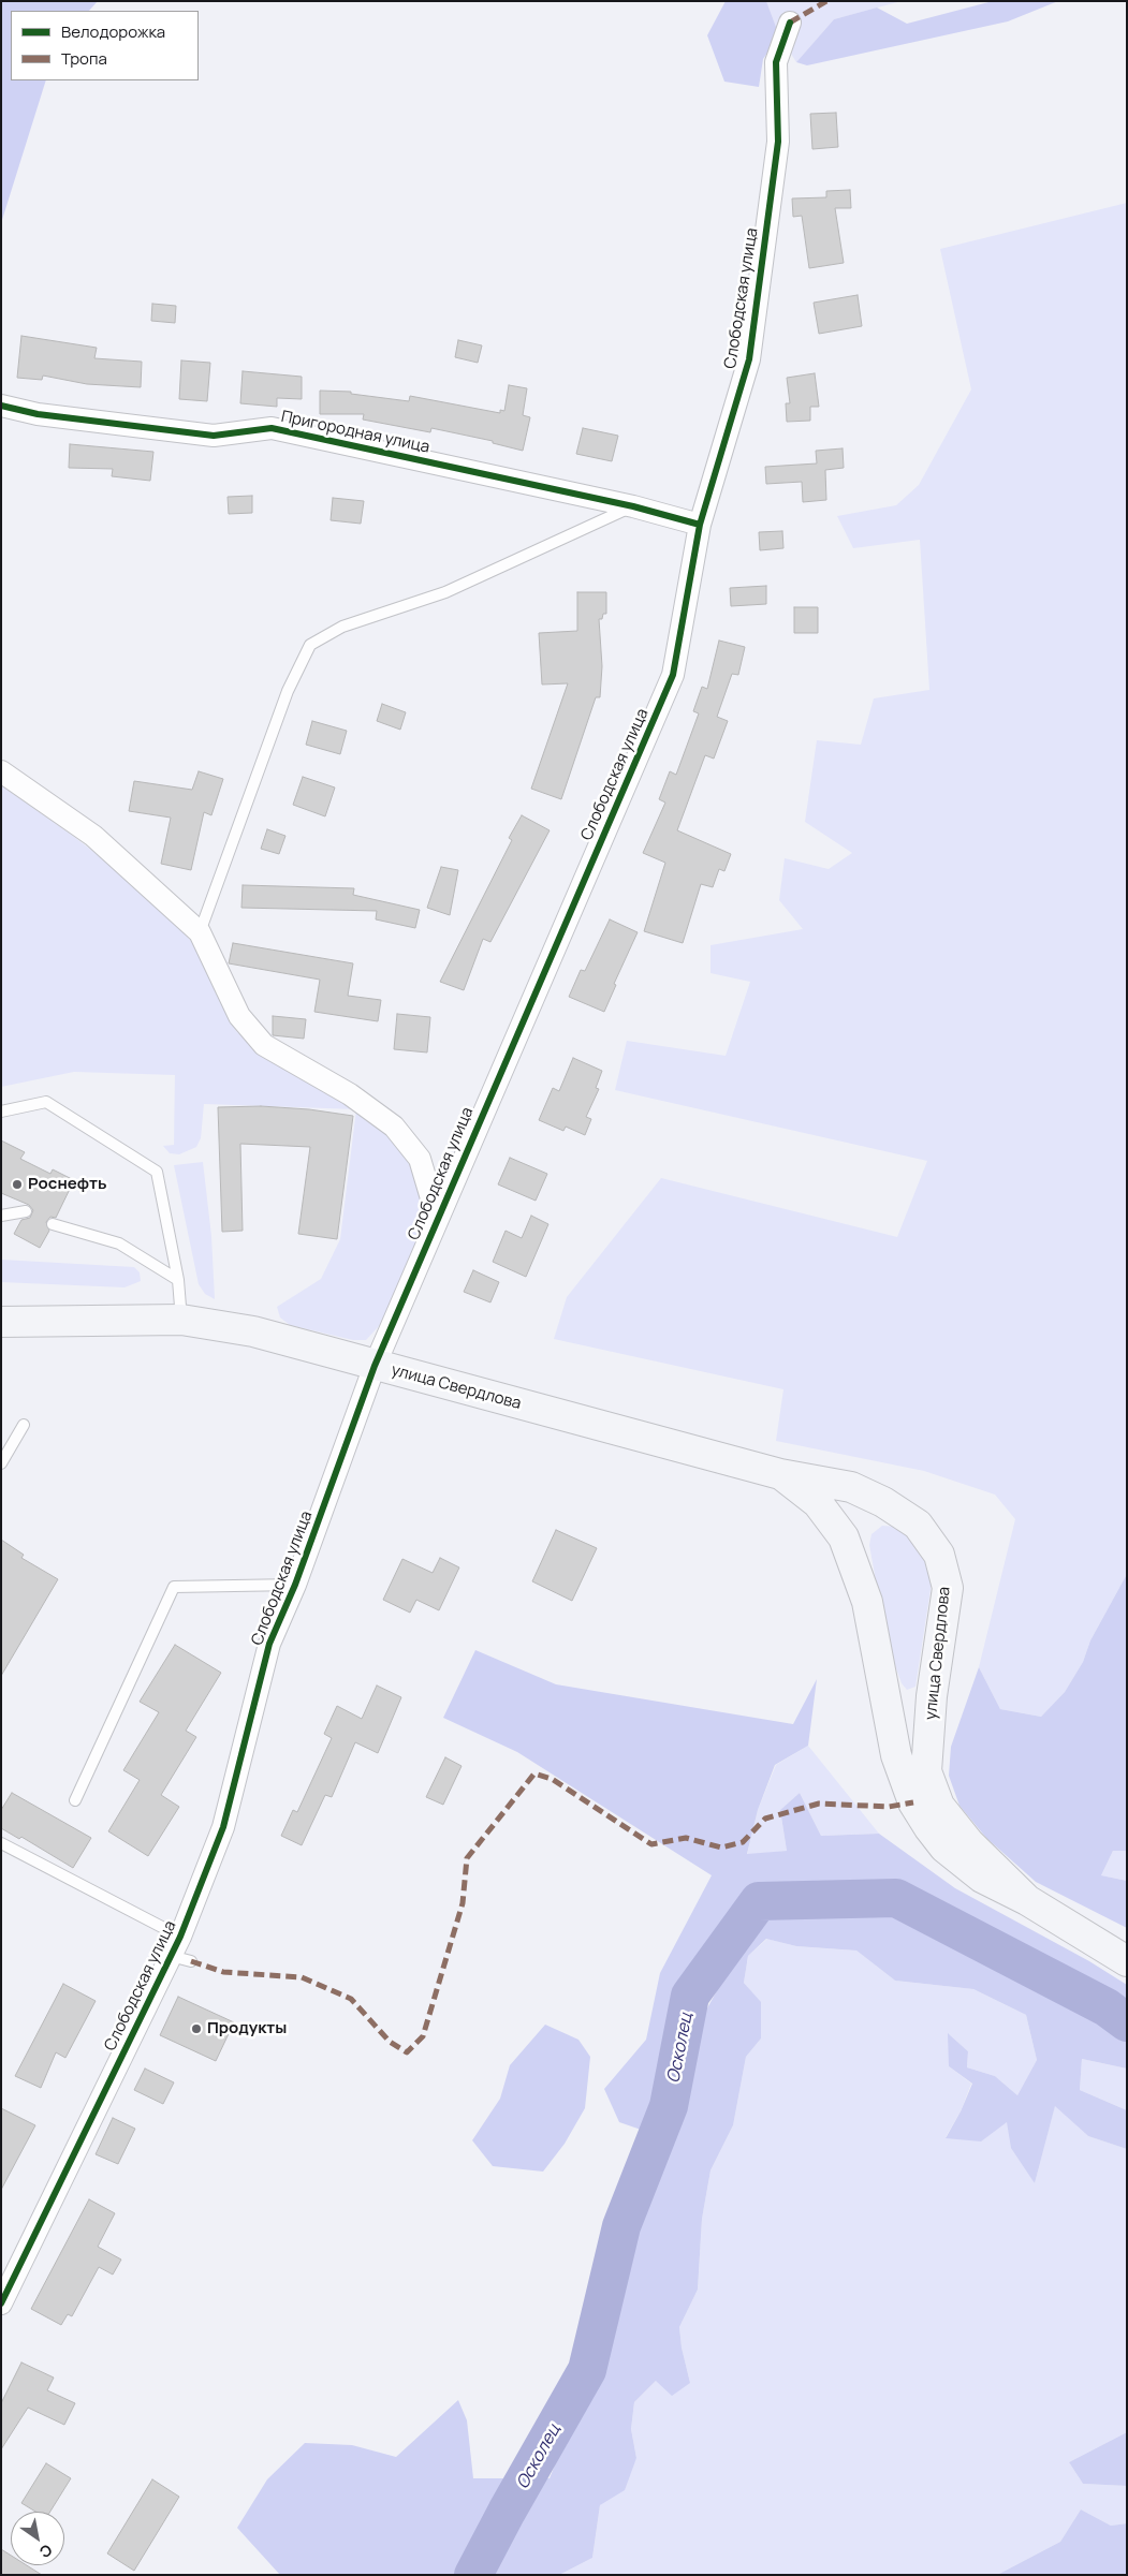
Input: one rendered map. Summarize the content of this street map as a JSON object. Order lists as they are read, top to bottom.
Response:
{
  "streets": {
    "main road": ["улица Свердлова"],
    "street": ["Слободская улица", "Пригородная улица"]
  },
  "crossings": [
    ["Слободская улица", "Пригородная улица"],
    ["Слободская улица", "улица Свердлова"]
  ],
  "water": ["Осколец"],
  "places": ["Роснефть", "Продукты"],
  "legend": ["Велодорожка", "Тропа"],
  "north": "bottom right"
}
